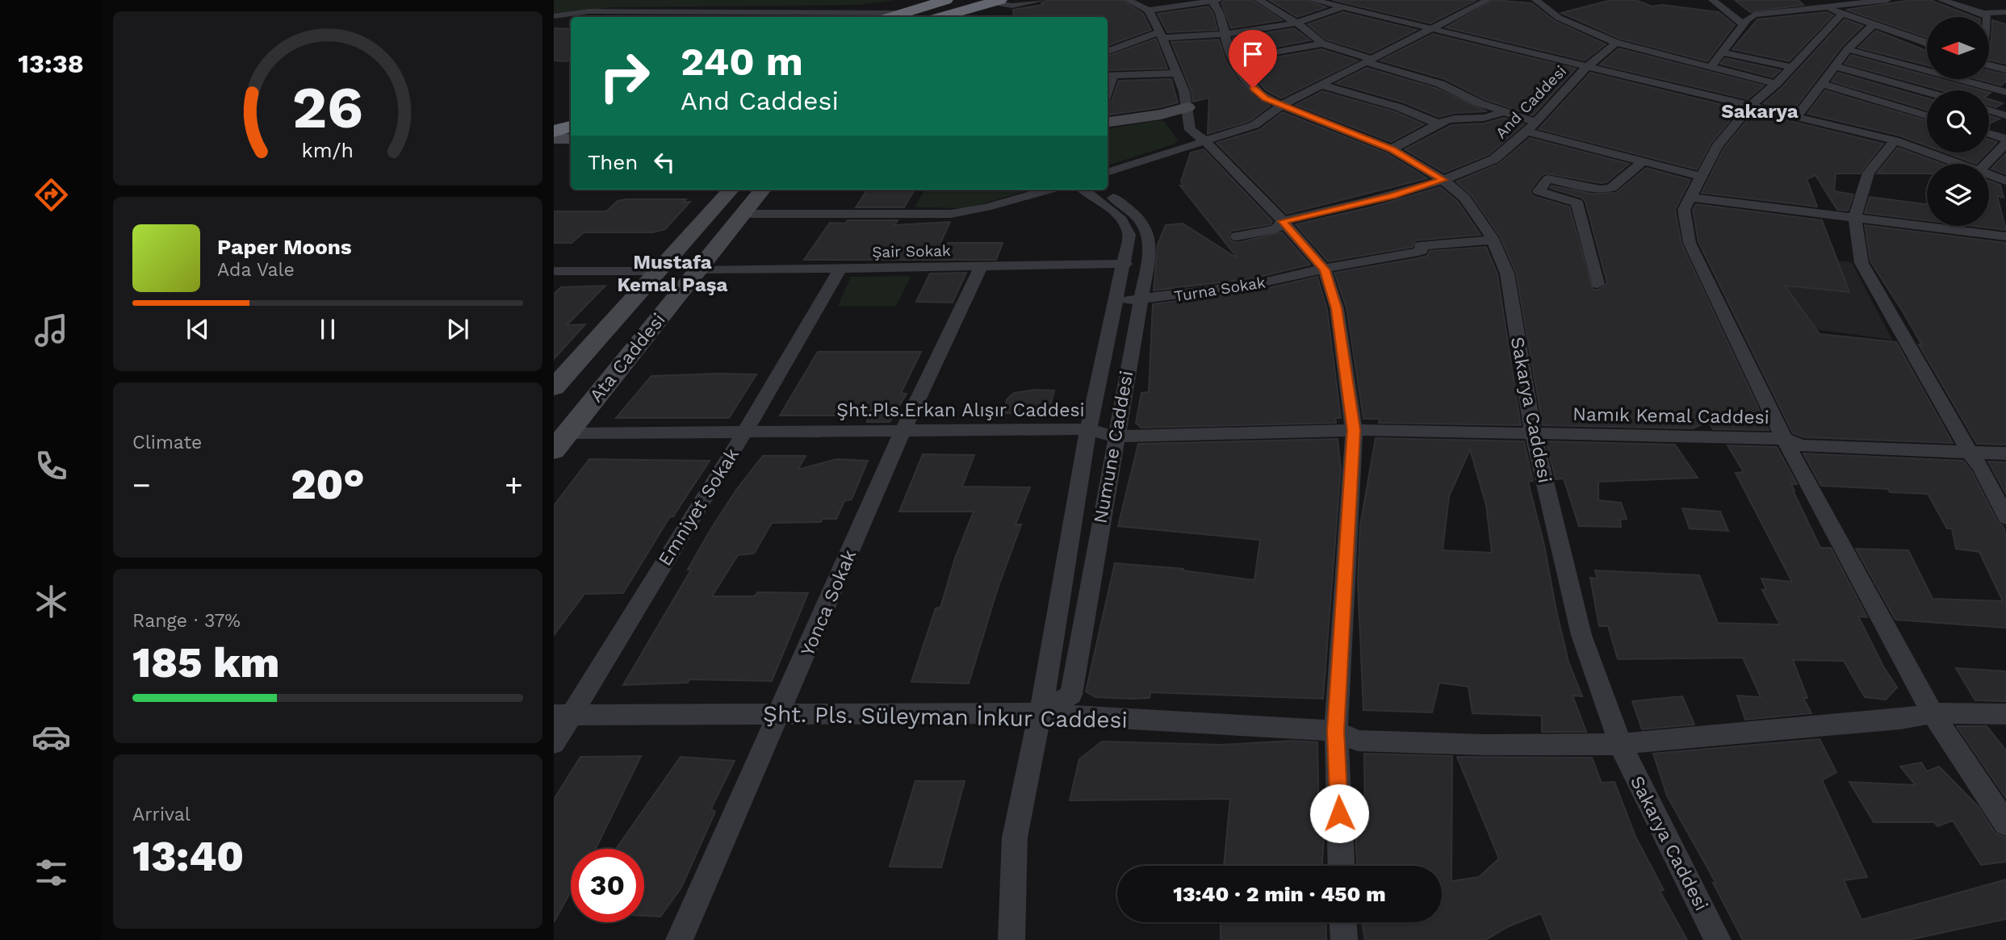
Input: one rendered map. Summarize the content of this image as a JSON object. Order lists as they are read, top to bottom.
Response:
{
  "streets": {
    "main road": ["Ata Caddesi"],
    "street": [
      "And Caddesi",
      "Şair Sokak",
      "Turna Sokak",
      "Şht.Pls.Erkan Alışır Caddesi",
      "Sakarya Caddesi",
      "Namık Kemal Caddesi",
      "Numune Caddesi",
      "Emniyet Sokak",
      "Yonca Sokak",
      "Şht. Pls. Süleyman İnkur Caddesi"
    ]
  },
  "crossings": [
    ["And Caddesi", "Sakarya Caddesi"],
    ["Şair Sokak", "Ata Caddesi"],
    ["Şair Sokak", "Numune Caddesi"],
    ["Şair Sokak", "Emniyet Sokak"],
    ["Şair Sokak", "Yonca Sokak"],
    ["Turna Sokak", "Numune Caddesi"],
    ["Ata Caddesi", "Şht.Pls.Erkan Alışır Caddesi"],
    ["Şht.Pls.Erkan Alışır Caddesi", "Namık Kemal Caddesi"],
    ["Şht.Pls.Erkan Alışır Caddesi", "Numune Caddesi"],
    ["Şht.Pls.Erkan Alışır Caddesi", "Emniyet Sokak"],
    ["Şht.Pls.Erkan Alışır Caddesi", "Yonca Sokak"],
    ["Sakarya Caddesi", "Namık Kemal Caddesi"],
    ["Sakarya Caddesi", "Şht. Pls. Süleyman İnkur Caddesi"],
    ["Numune Caddesi", "Şht. Pls. Süleyman İnkur Caddesi"],
    ["Emniyet Sokak", "Şht. Pls. Süleyman İnkur Caddesi"],
    ["Yonca Sokak", "Şht. Pls. Süleyman İnkur Caddesi"]
  ],
  "districts": ["Sakarya", "Mustafa Kemal Paşa"],
  "north": "left",
  "page": {
    "tabs": "13:38",
    "turn": ["240 m", "And Caddesi"],
    "then": "Then",
    "song": ["Paper Moons", "Ada Vale"],
    "tile": [
      "Climate",
      ["Range · 37%", "185 km"],
      ["Arrival", "13:40"]
    ],
    "heat": ["−", "20°", "+"],
    "limit": "30",
    "trip": "13:40 · 2 min · 450 m",
    "gauge": ["26", "km/h"]
  }
}
